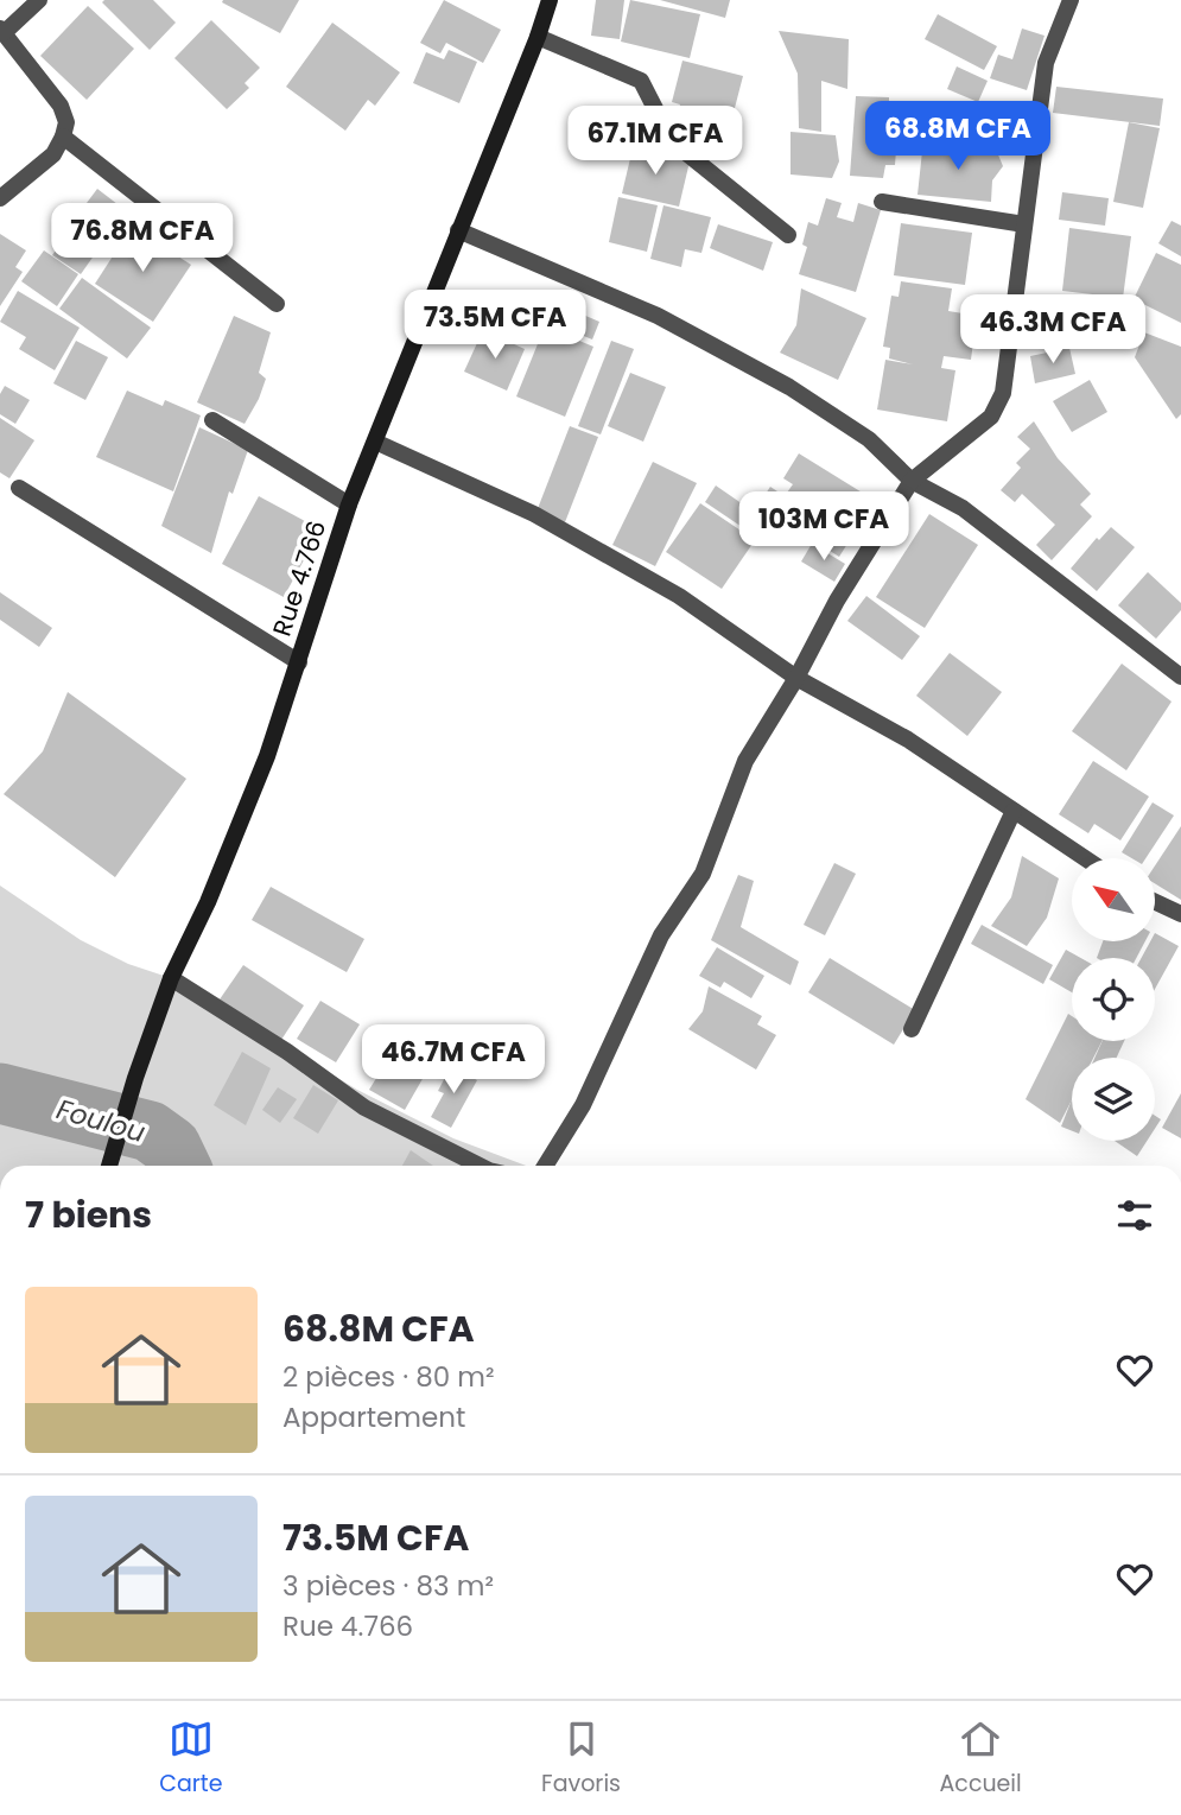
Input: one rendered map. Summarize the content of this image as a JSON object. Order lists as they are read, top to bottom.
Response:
{
  "streets": {
    "street": ["Rue 4.766"]
  },
  "water": ["Foulou"],
  "north": "top left",
  "page": {
    "price": [
      "68.8M CFA",
      "67.1M CFA",
      "76.8M CFA",
      "73.5M CFA",
      "46.3M CFA",
      "103M CFA",
      "46.7M CFA"
    ],
    "heading": "7 biens",
    "list": [
      {
        "name": "68.8M CFA",
        "note": "2 pièces · 80 m² · Appartement"
      },
      {
        "name": "73.5M CFA",
        "note": "3 pièces · 83 m² · Rue 4.766"
      }
    ],
    "tabs": ["Carte", "Favoris", "Accueil"]
  }
}
